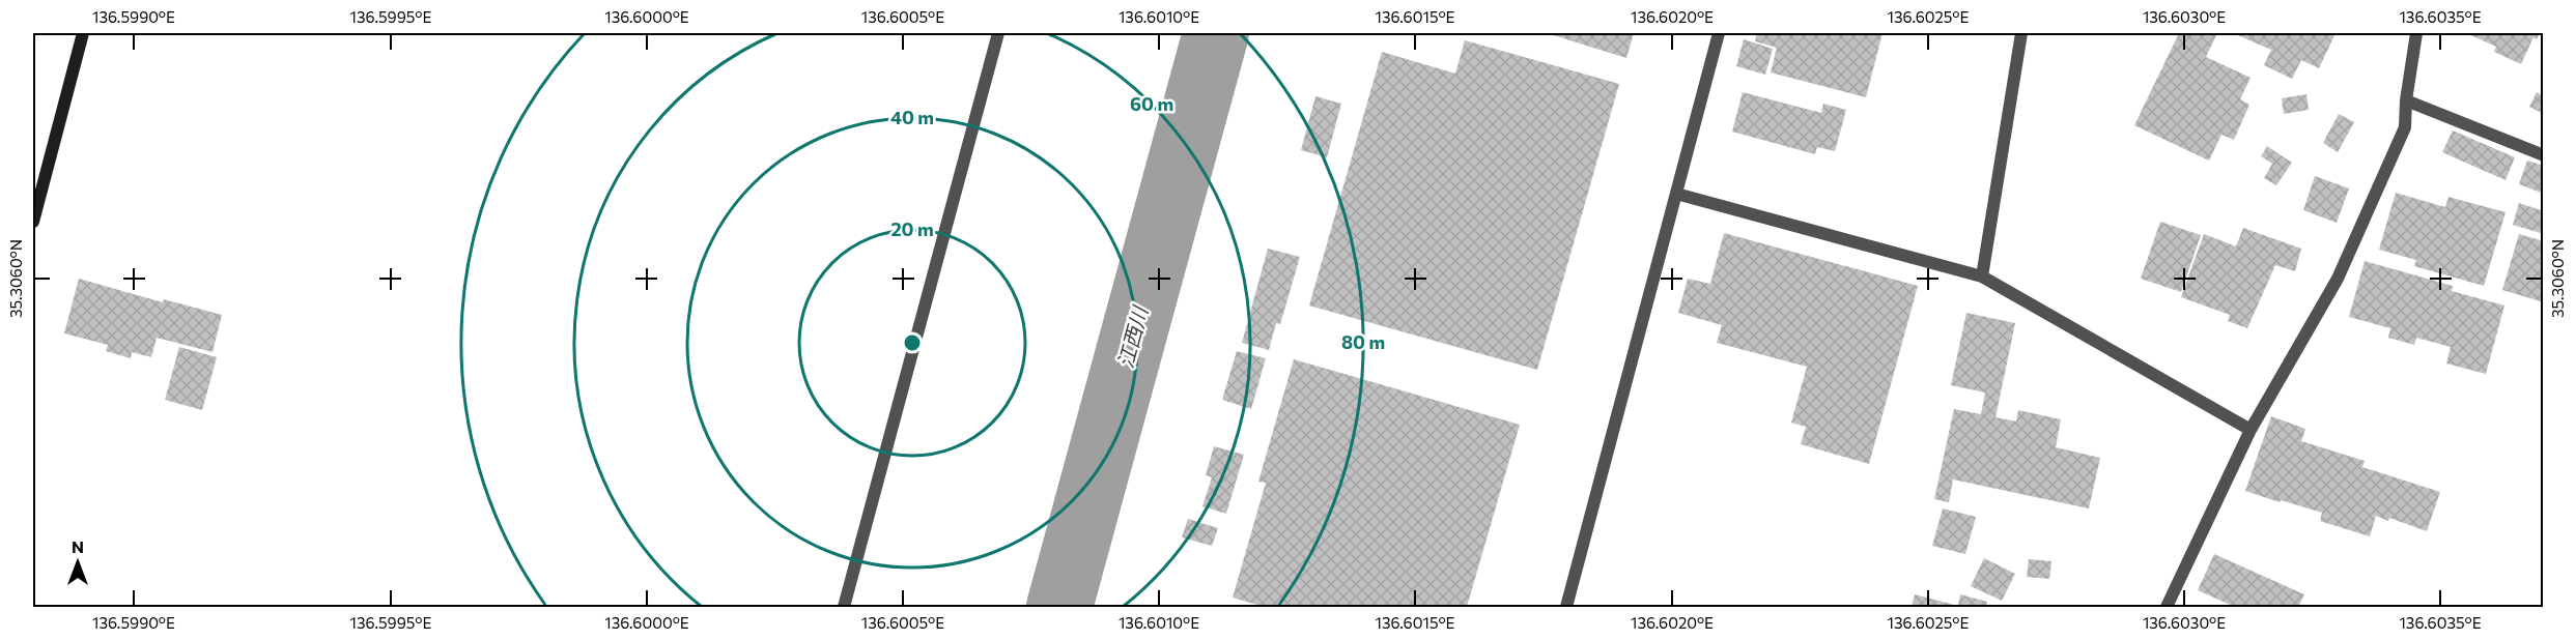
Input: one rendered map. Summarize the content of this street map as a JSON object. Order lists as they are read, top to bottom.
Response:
{
  "water": ["江西川"],
  "north": "top",
  "coordinates": [
    "136.5990°E",
    "136.5995°E",
    "136.6000°E",
    "136.6005°E",
    "136.6010°E",
    "136.6015°E",
    "136.6020°E",
    "136.6025°E",
    "136.6030°E",
    "136.6035°E",
    "35.3060°N"
  ],
  "rings": [
    "60 m",
    "40 m",
    "20 m",
    "80 m"
  ]
}
